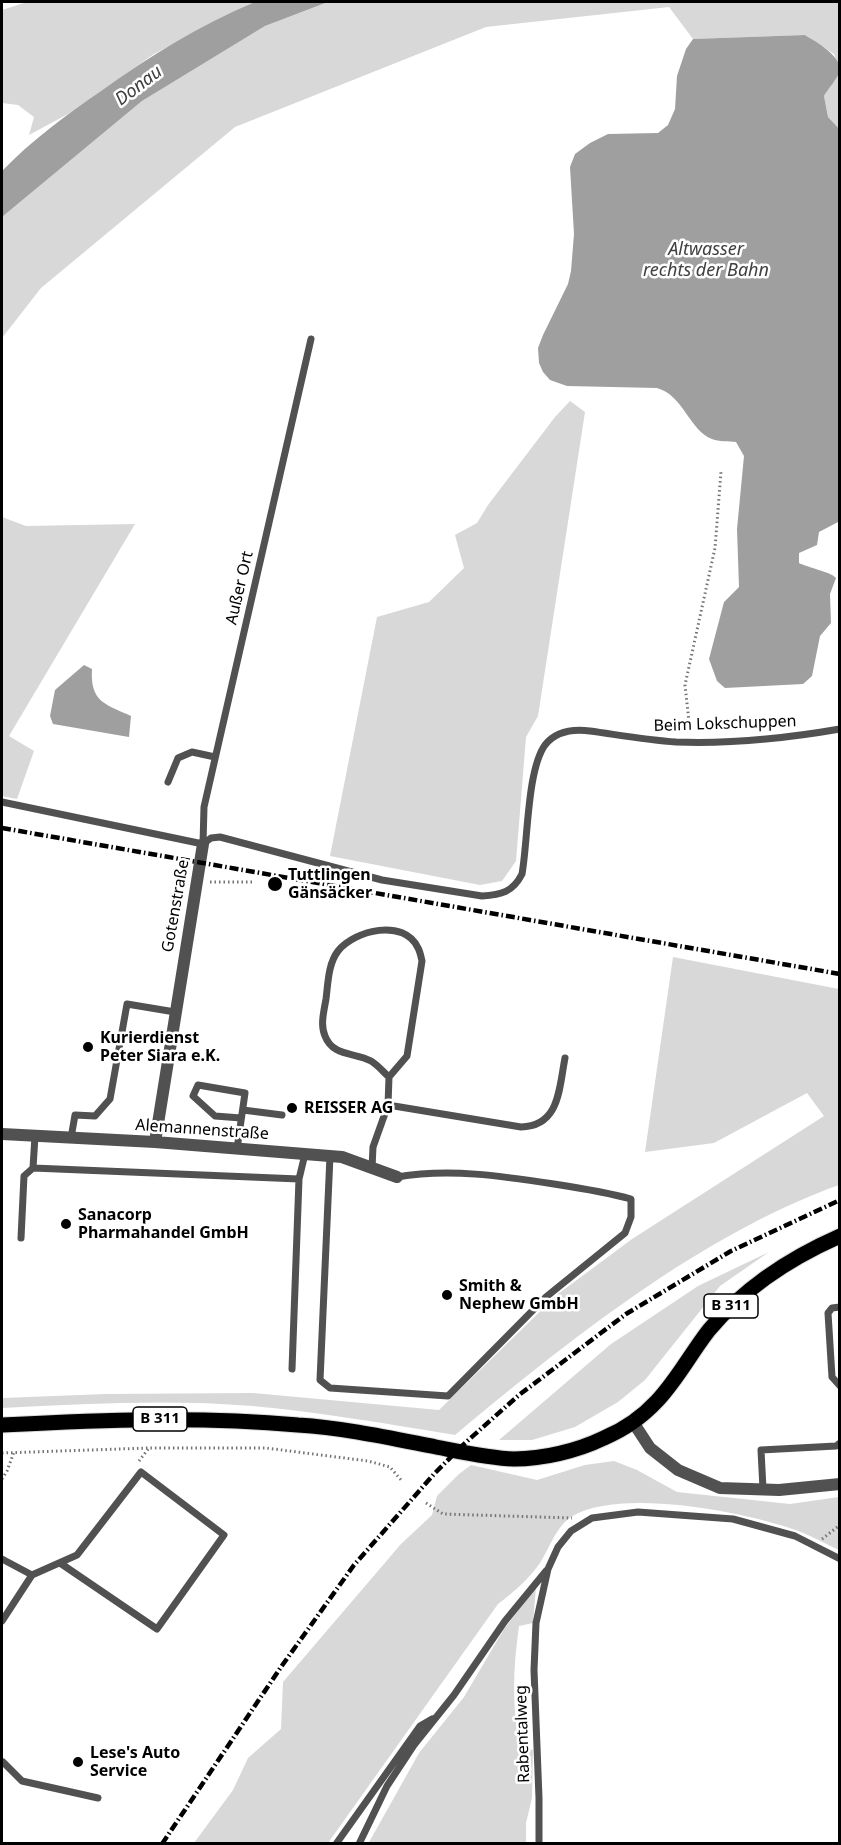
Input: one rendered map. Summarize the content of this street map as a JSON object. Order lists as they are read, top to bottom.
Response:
{
  "streets": {
    "main road": ["B 311"],
    "street": ["Gotenstraße", "Alemannenstraße"],
    "lane": ["Außer Ort", "Beim Lokschuppen", "Rabentalweg"]
  },
  "crossings": [
    ["Außer Ort", "Beim Lokschuppen"],
    ["Außer Ort", "Gotenstraße"],
    ["Beim Lokschuppen", "Gotenstraße"],
    ["Gotenstraße", "Alemannenstraße"]
  ],
  "water": ["Donau", "Altwasser rechts der Bahn"],
  "places": [
    "Tuttlingen Gänsäcker",
    "Kurierdienst Peter Siara e.K.",
    "REISSER AG",
    "Sanacorp Pharmahandel GmbH",
    "Smith & Nephew GmbH",
    "Lese's Auto Service"
  ]
}
